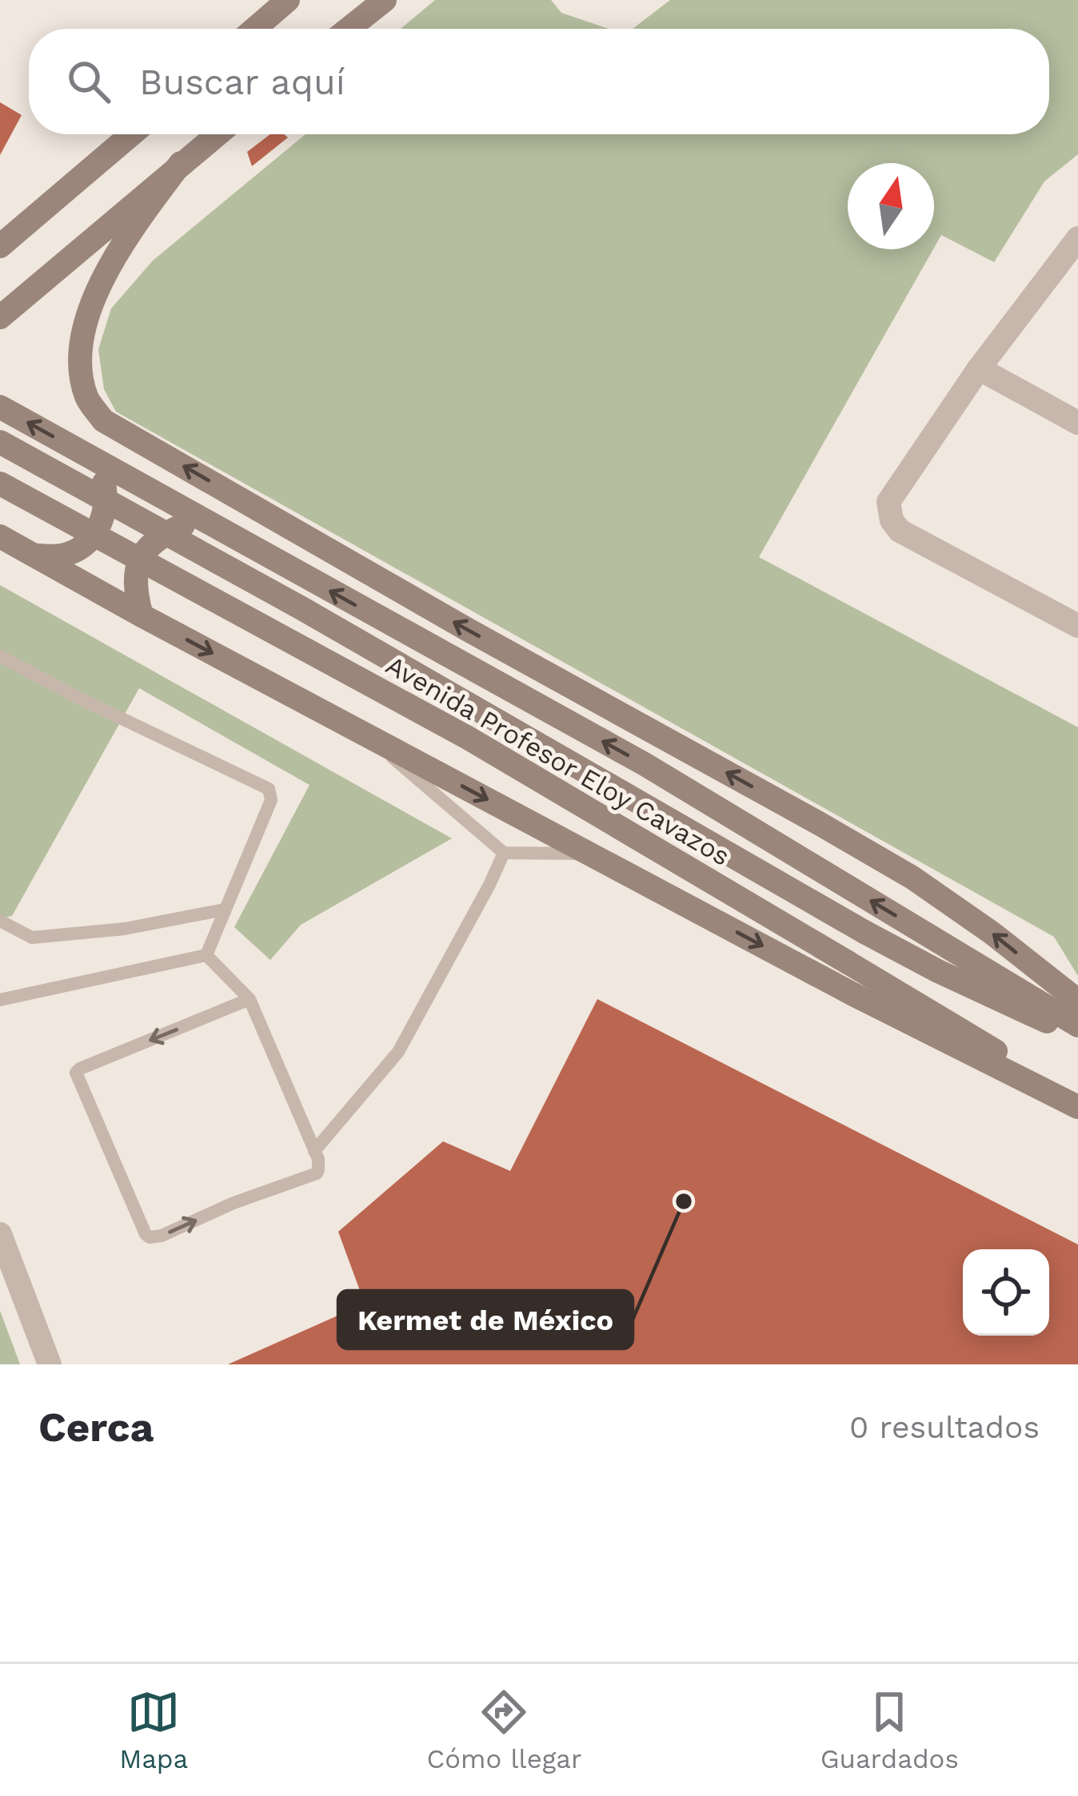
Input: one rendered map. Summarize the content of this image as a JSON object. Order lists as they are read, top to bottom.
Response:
{
  "streets": {
    "main road": ["Avenida Profesor Eloy Cavazos"]
  },
  "places": ["Kermet de México"],
  "north": "top",
  "page": {
    "search": "Buscar aquí",
    "heading": ["Cerca", "0 resultados"],
    "nav": ["Mapa", "Cómo llegar", "Guardados"]
  }
}
